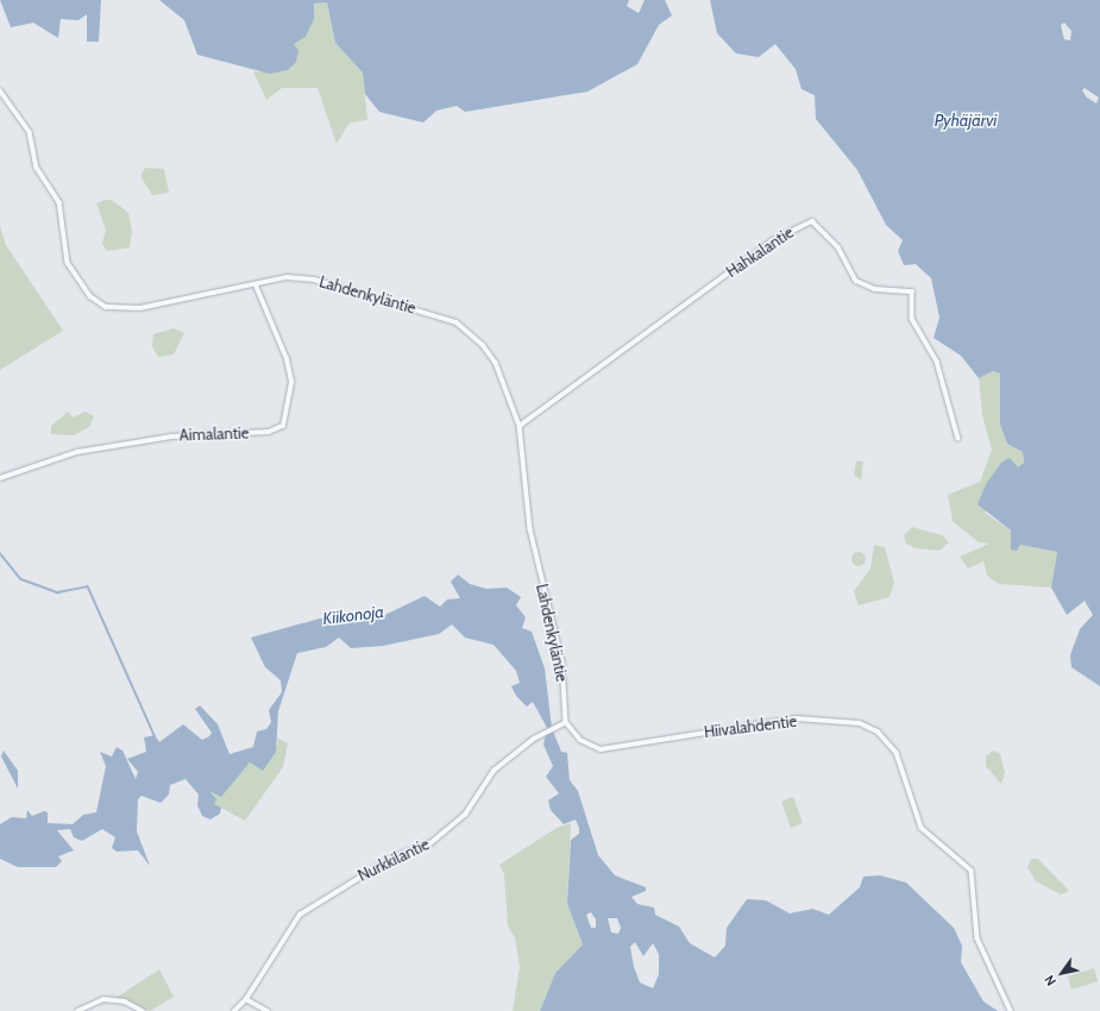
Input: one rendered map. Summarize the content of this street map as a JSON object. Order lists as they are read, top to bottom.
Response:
{
  "streets": {
    "street": [
      "Hahkalantie",
      "Lahdenkyläntie",
      "Aimalantie",
      "Hiivalahdentie",
      "Nurkkilantie"
    ]
  },
  "crossings": [
    ["Hahkalantie", "Lahdenkyläntie"],
    ["Lahdenkyläntie", "Aimalantie"],
    ["Lahdenkyläntie", "Hiivalahdentie"],
    ["Lahdenkyläntie", "Nurkkilantie"],
    ["Hiivalahdentie", "Nurkkilantie"]
  ],
  "water": ["Pyhäjärvi", "Kiikonoja"],
  "north": "bottom left"
}
